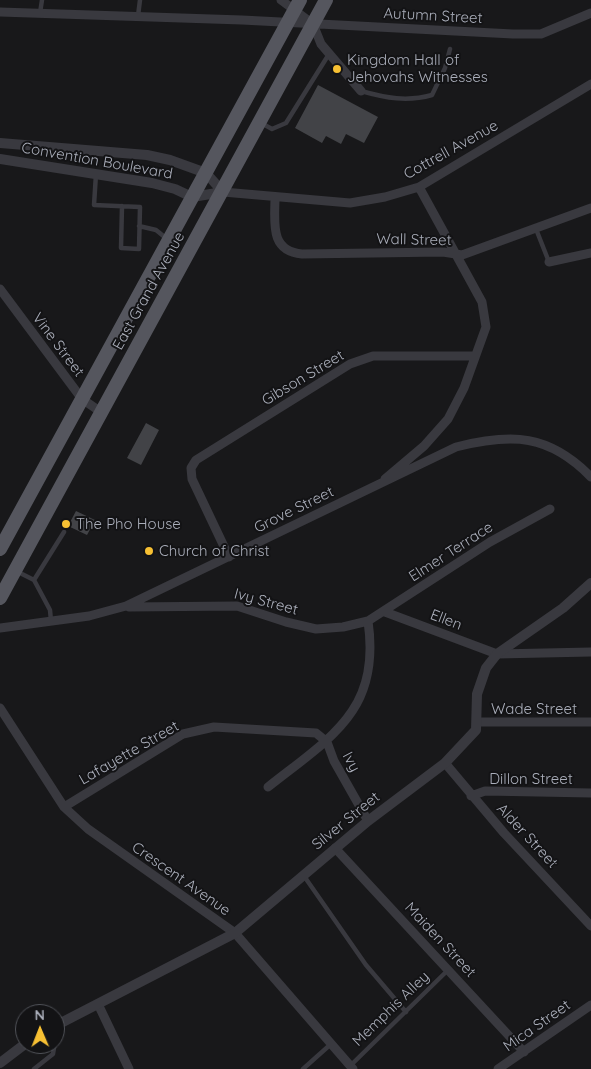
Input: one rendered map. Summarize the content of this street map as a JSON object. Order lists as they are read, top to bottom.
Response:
{
  "streets": {
    "main road": ["East Grand Avenue"],
    "street": [
      "Autumn Street",
      "Cottrell Avenue",
      "Convention Boulevard",
      "Wall Street",
      "Vine Street",
      "Gibson Street",
      "Grove Street",
      "Elmer Terrace",
      "Ivy Street",
      "Ellen",
      "Wade Street",
      "Lafayette Street",
      "Ivy",
      "Dillon Street",
      "Silver Street",
      "Alder Street",
      "Crescent Avenue",
      "Maiden Street",
      "Mica Street"
    ],
    "lane": ["Memphis Alley"]
  },
  "crossings": [
    ["Autumn Street", "East Grand Avenue"],
    ["Cottrell Avenue", "Convention Boulevard"],
    ["Cottrell Avenue", "Wall Street"],
    ["Cottrell Avenue", "East Grand Avenue"],
    ["Convention Boulevard", "East Grand Avenue"],
    ["East Grand Avenue", "Vine Street"],
    ["Gibson Street", "Grove Street"],
    ["Grove Street", "Ivy Street"],
    ["Elmer Terrace", "Ivy Street"],
    ["Elmer Terrace", "Ellen"],
    ["Wade Street", "Silver Street"],
    ["Lafayette Street", "Ivy"],
    ["Lafayette Street", "Crescent Avenue"],
    ["Ivy", "Silver Street"],
    ["Dillon Street", "Alder Street"],
    ["Silver Street", "Alder Street"],
    ["Silver Street", "Crescent Avenue"],
    ["Silver Street", "Maiden Street"],
    ["Crescent Avenue", "Memphis Alley"],
    ["Maiden Street", "Memphis Alley"],
    ["Maiden Street", "Mica Street"]
  ],
  "places": ["Kingdom Hall of Jehovahs Witnesses", "The Pho House", "Church of Christ"],
  "north": "top"
}
